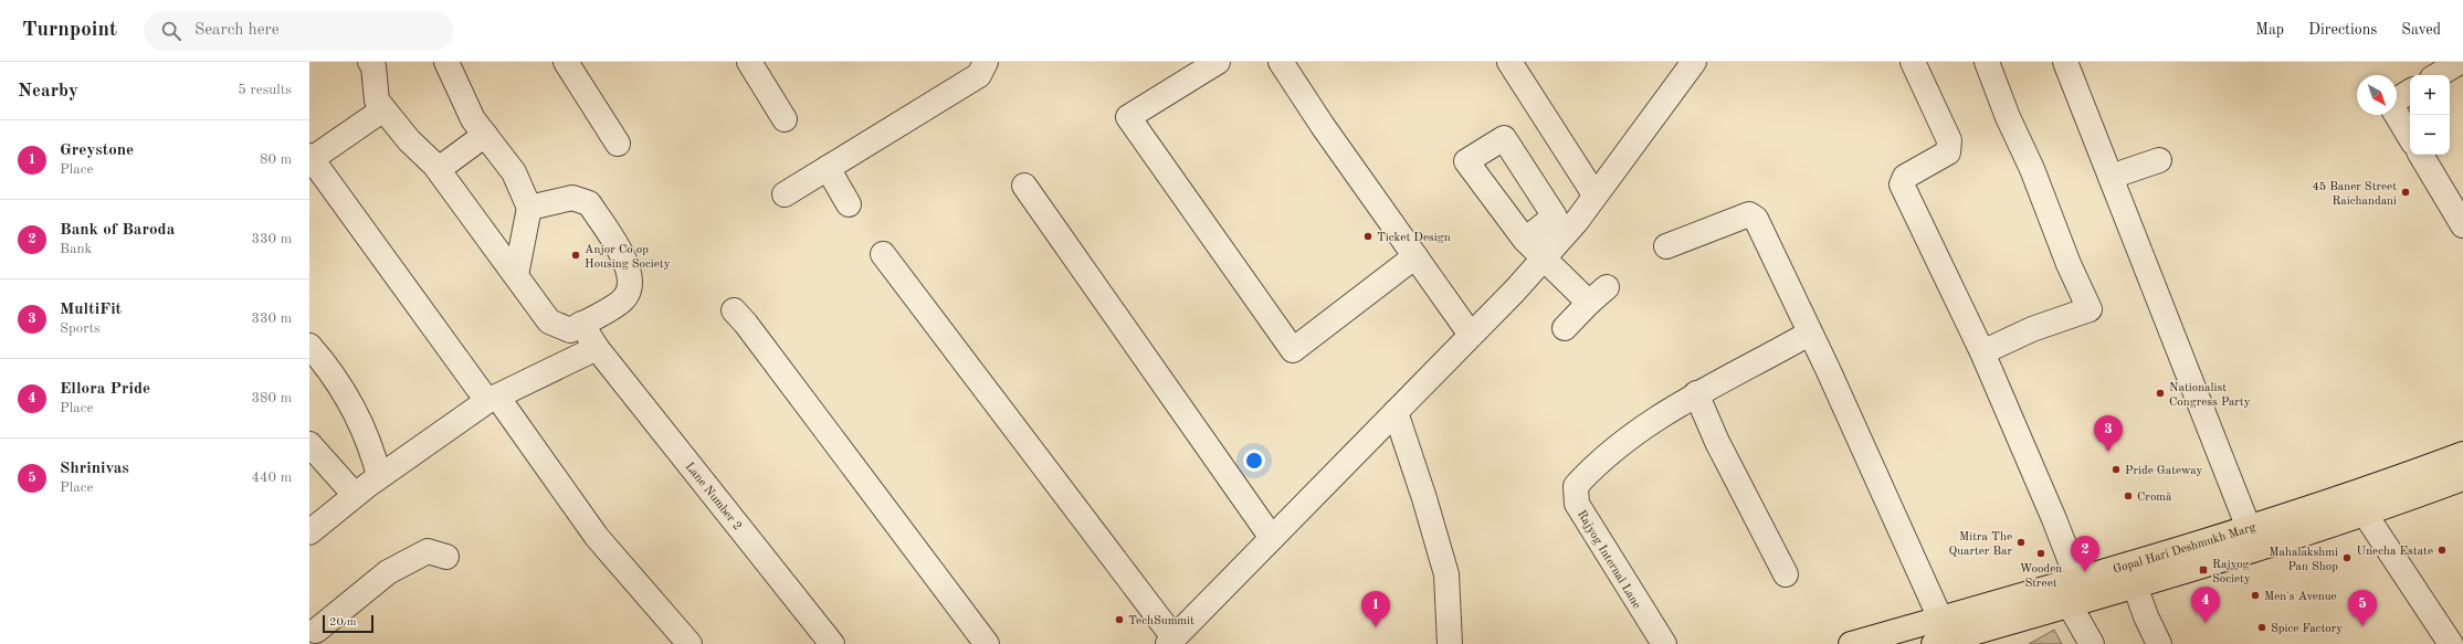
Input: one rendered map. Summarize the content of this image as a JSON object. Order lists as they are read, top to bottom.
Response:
{
  "streets": {
    "main road": ["Gopal Hari Deshmukh Marg"],
    "street": ["Lane Number 2", "Rajyog Internal Lane"]
  },
  "places": {
    "other": [
      "45 Baner Street Raichandani",
      "Ticket Design",
      "Anjor Co op Housing Society",
      "Nationalist Congress Party",
      "Pride Gateway",
      "Cromā",
      "Mitra The Quarter Bar",
      "Unecha Estate",
      "Wooden Street",
      "Mahalakshmi Pan Shop",
      "Men's Avenue",
      "TechSummit",
      "Spice Factory"
    ],
    "transit": ["Rajyog Society"]
  },
  "scale_bar": "20 m",
  "north": "bottom right",
  "page": {
    "header": "Turnpoint",
    "search": "Search here",
    "nav": ["Map", "Directions", "Saved"],
    "heading": ["Nearby", "5 results"],
    "map_buttons": ["+", "−"],
    "list": [
      {
        "mark": "1",
        "name": "Greystone",
        "note": "Place",
        "value": "80 m"
      },
      {
        "mark": "2",
        "name": "Bank of Baroda",
        "note": "Bank",
        "value": "330 m"
      },
      {
        "mark": "3",
        "name": "MultiFit",
        "note": "Sports",
        "value": "330 m"
      },
      {
        "mark": "4",
        "name": "Ellora Pride",
        "note": "Place",
        "value": "380 m"
      },
      {
        "mark": "5",
        "name": "Shrinivas",
        "note": "Place",
        "value": "440 m"
      }
    ],
    "pins": [
      "3",
      "2",
      "4",
      "5",
      "1"
    ],
    "scale": "20 m"
  }
}
